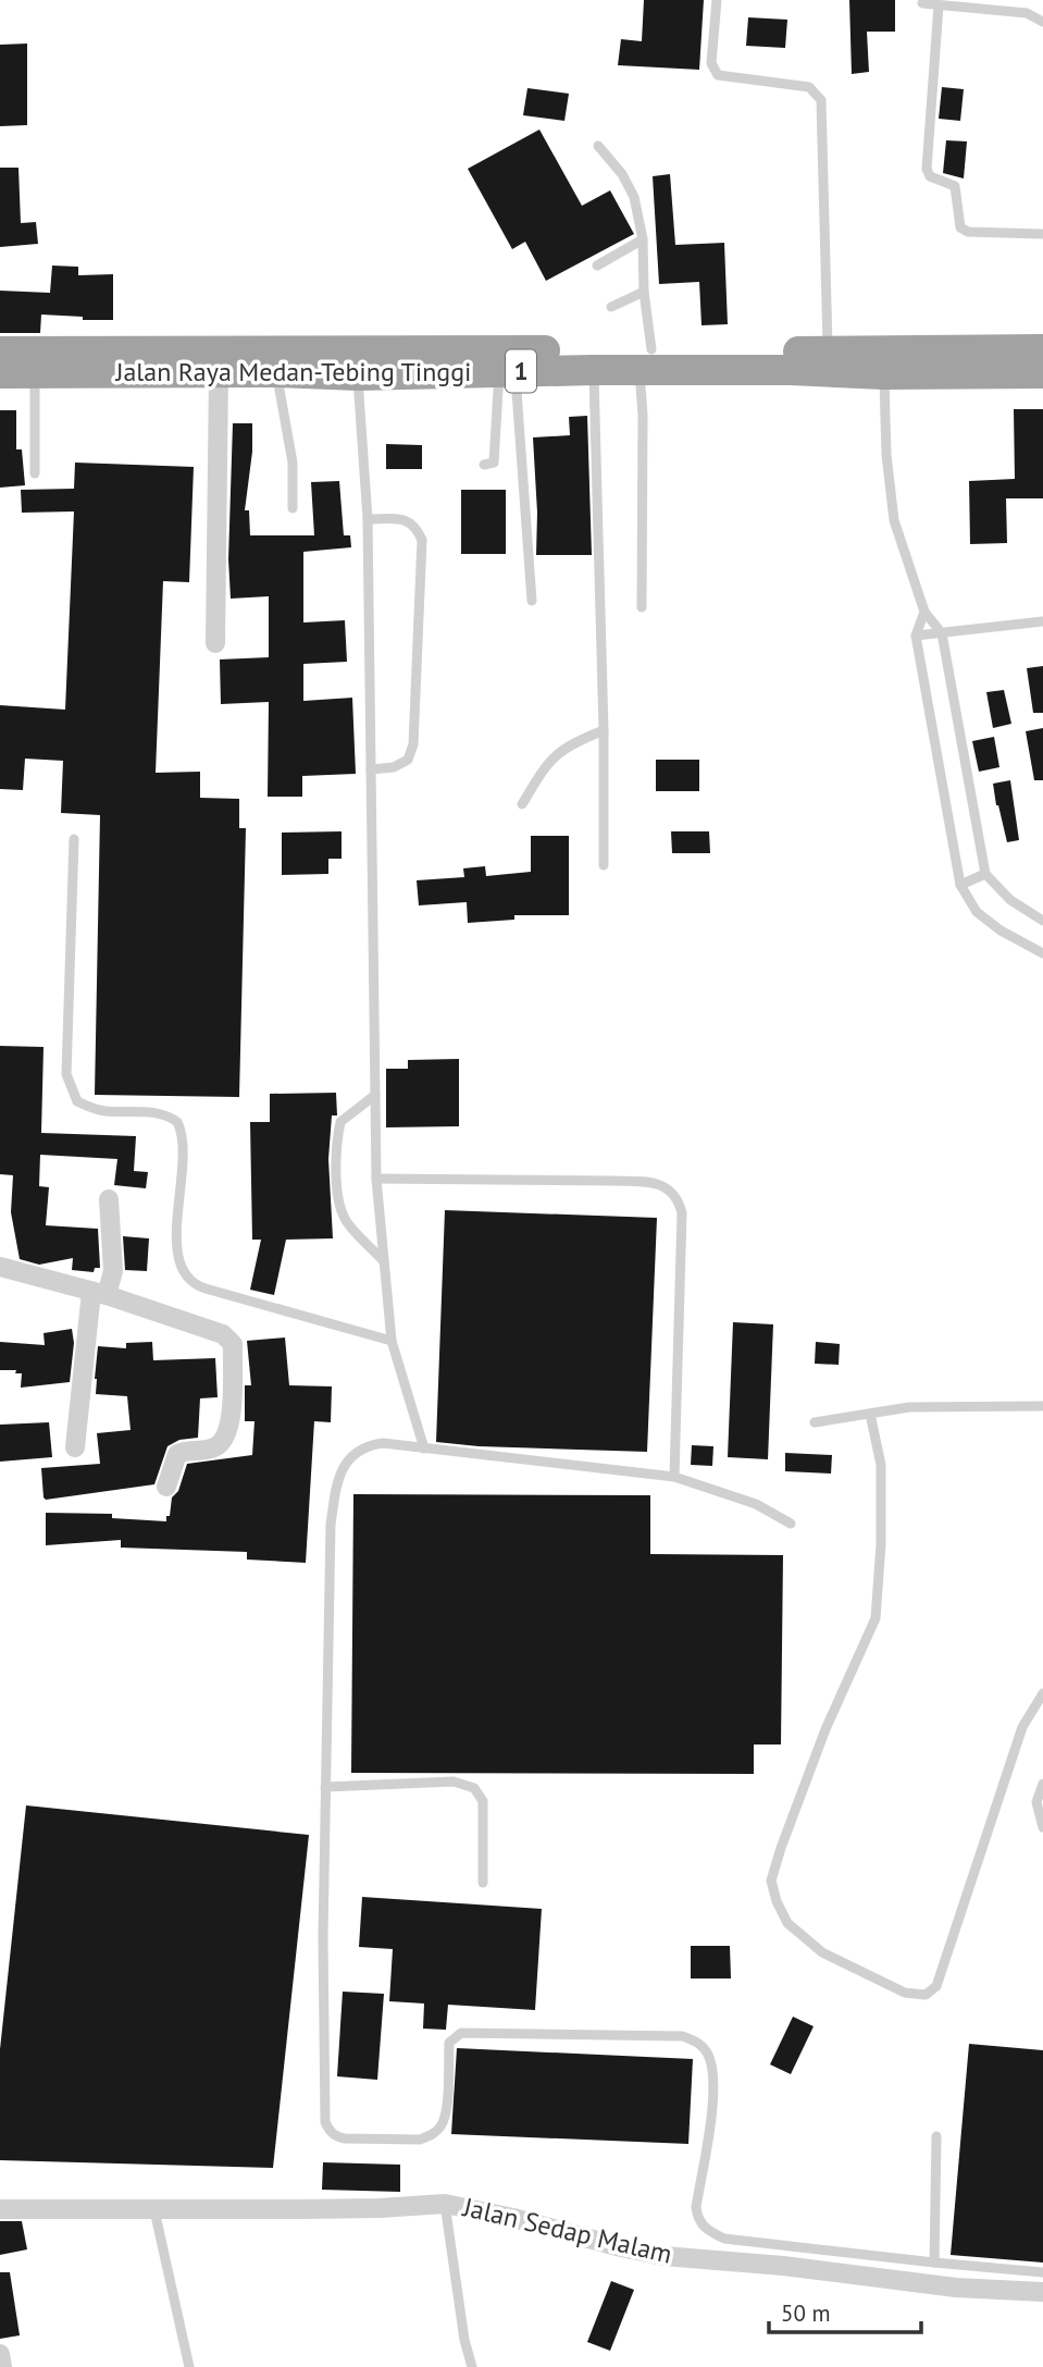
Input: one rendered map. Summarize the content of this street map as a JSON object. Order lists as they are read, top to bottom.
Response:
{
  "streets": {
    "highway": ["1", "Jalan Raya Medan-Tebing Tinggi"],
    "street": ["Jalan Sedap Malam"]
  },
  "scale_bar": "50 m"
}
